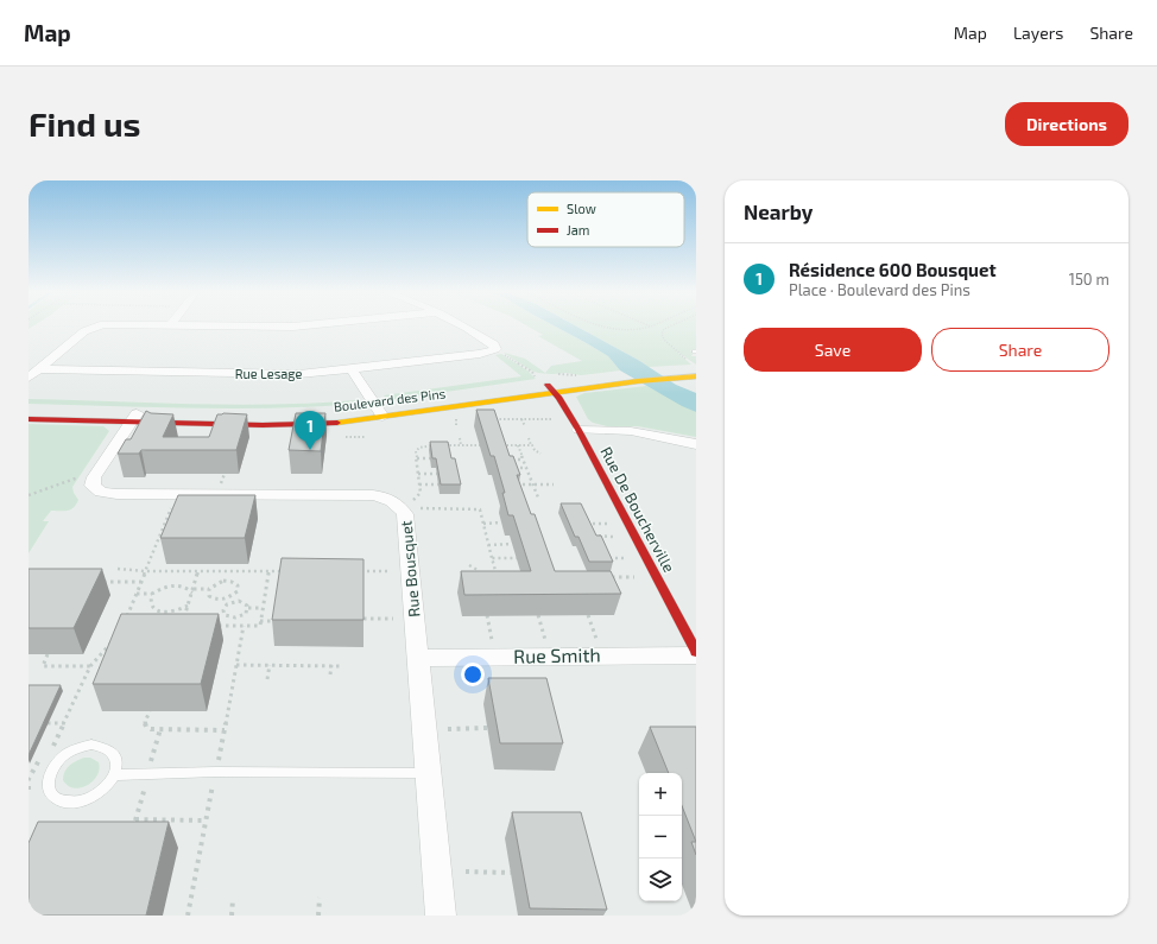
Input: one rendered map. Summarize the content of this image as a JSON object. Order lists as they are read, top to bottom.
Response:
{
  "streets": {
    "street": [
      "Rue Lesage",
      "Boulevard des Pins",
      "Rue De Boucherville",
      "Rue Bousquet",
      "Rue Smith"
    ]
  },
  "crossings": [
    ["Boulevard des Pins", "Rue De Boucherville"],
    ["Boulevard des Pins", "Rue Bousquet"],
    ["Rue Bousquet", "Rue Smith"]
  ],
  "legend": ["Slow", "Jam"],
  "page": {
    "header": "Map",
    "nav": ["Map", "Layers", "Share"],
    "buttons": [
      "Directions",
      ["Save", "Share"]
    ],
    "title": "Find us",
    "heading": "Nearby",
    "list": [
      {
        "mark": "1",
        "name": "Résidence 600 Bousquet",
        "note": "Place · Boulevard des Pins",
        "value": "150 m"
      }
    ],
    "pins": "1",
    "map_buttons": ["+", "−"]
  }
}
